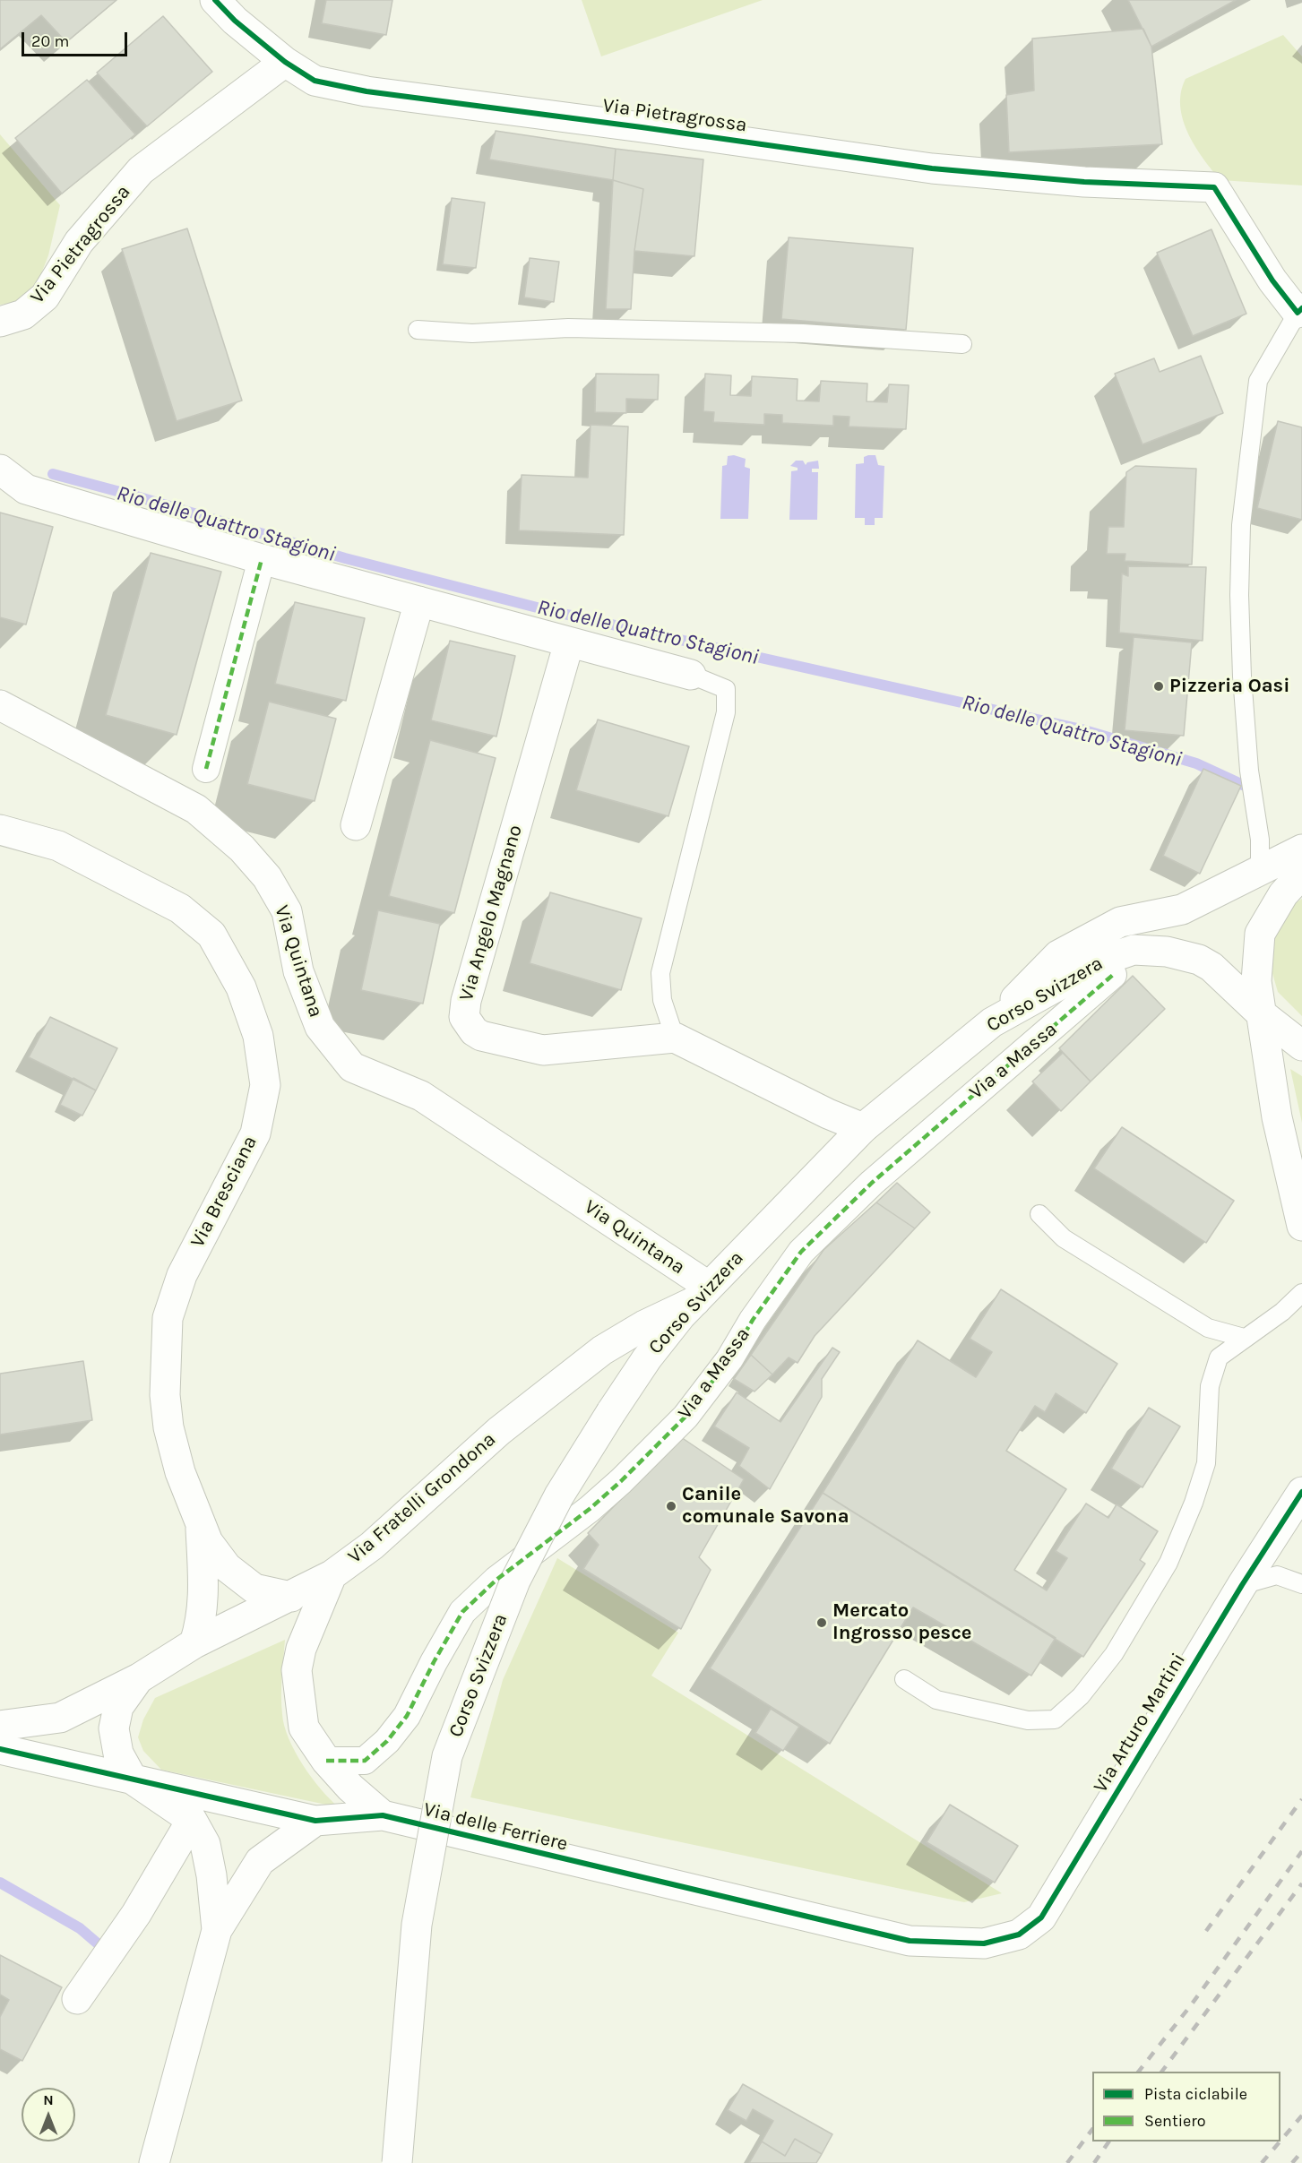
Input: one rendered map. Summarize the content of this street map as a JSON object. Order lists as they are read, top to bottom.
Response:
{
  "streets": {
    "street": [
      "Via Pietragrossa",
      "Via Angelo Magnano",
      "Via Quintana",
      "Corso Svizzera",
      "Via a Massa",
      "Via Bresciana",
      "Via Fratelli Grondona",
      "Via Arturo Martini",
      "Via delle Ferriere"
    ]
  },
  "crossings": [
    ["Via Quintana", "Corso Svizzera"],
    ["Via Quintana", "Via Fratelli Grondona"],
    ["Corso Svizzera", "Via Fratelli Grondona"],
    ["Via Bresciana", "Via Fratelli Grondona"],
    ["Via Fratelli Grondona", "Via delle Ferriere"],
    ["Via Arturo Martini", "Via delle Ferriere"]
  ],
  "water": ["Rio delle Quattro Stagioni"],
  "places": ["Pizzeria Oasi", "Canile comunale Savona", "Mercato Ingrosso pesce"],
  "legend": ["Pista ciclabile", "Sentiero"],
  "scale_bar": "20 m",
  "north": "top"
}
